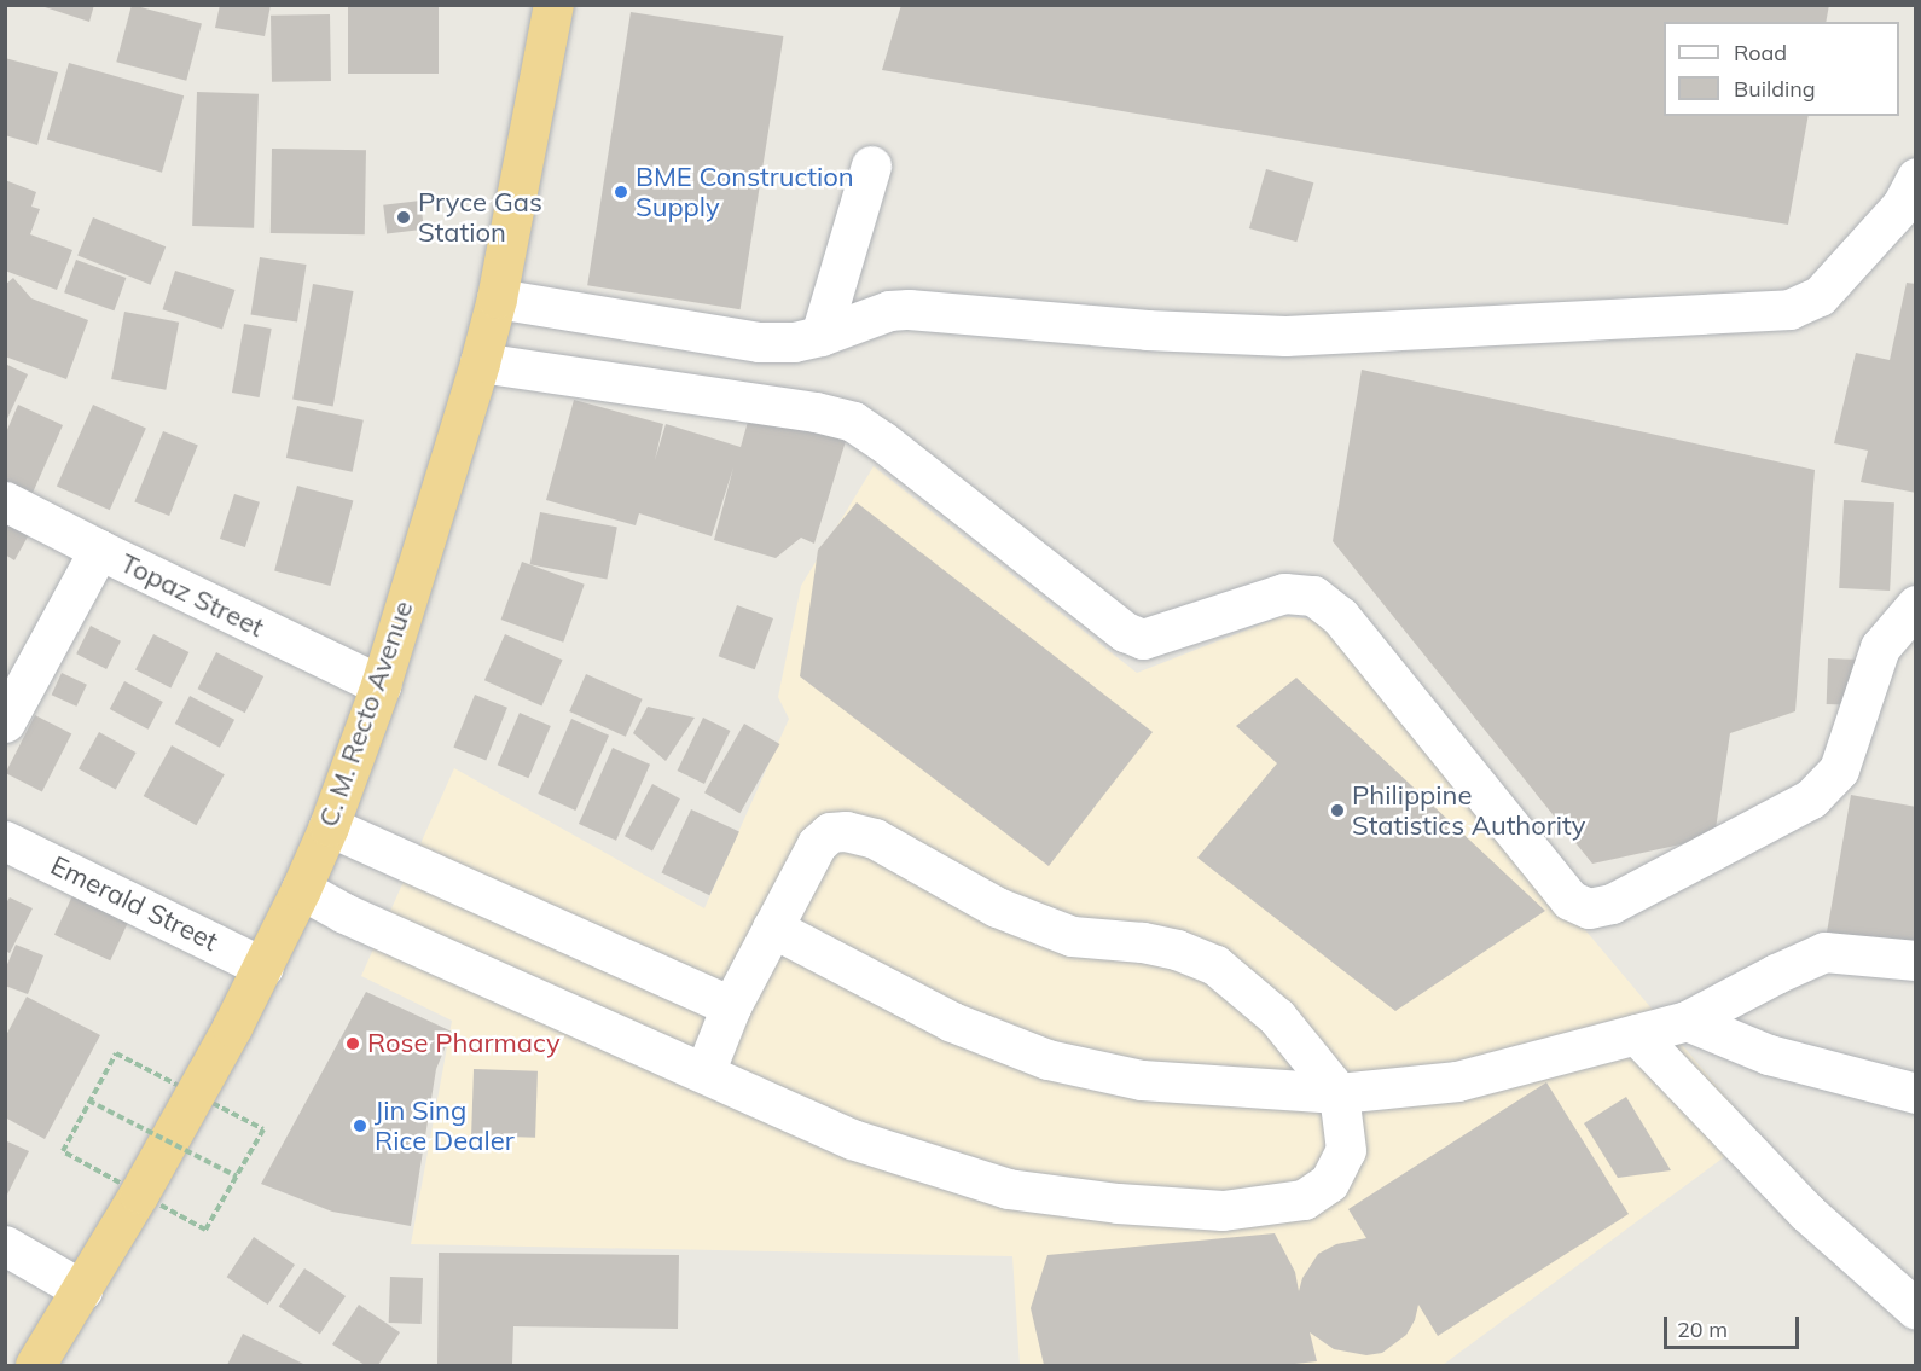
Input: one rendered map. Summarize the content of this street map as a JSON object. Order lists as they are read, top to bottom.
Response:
{
  "streets": {
    "highway": ["C. M. Recto Avenue"],
    "street": ["Topaz Street", "Emerald Street"]
  },
  "crossings": [
    ["Topaz Street", "C. M. Recto Avenue"],
    ["C. M. Recto Avenue", "Emerald Street"]
  ],
  "places": [
    "BME Construction Supply",
    "Pryce Gas Station",
    "Philippine Statistics Authority",
    "Rose Pharmacy",
    "Jin Sing Rice Dealer"
  ],
  "legend": ["Road", "Building"],
  "scale_bar": "20 m"
}
